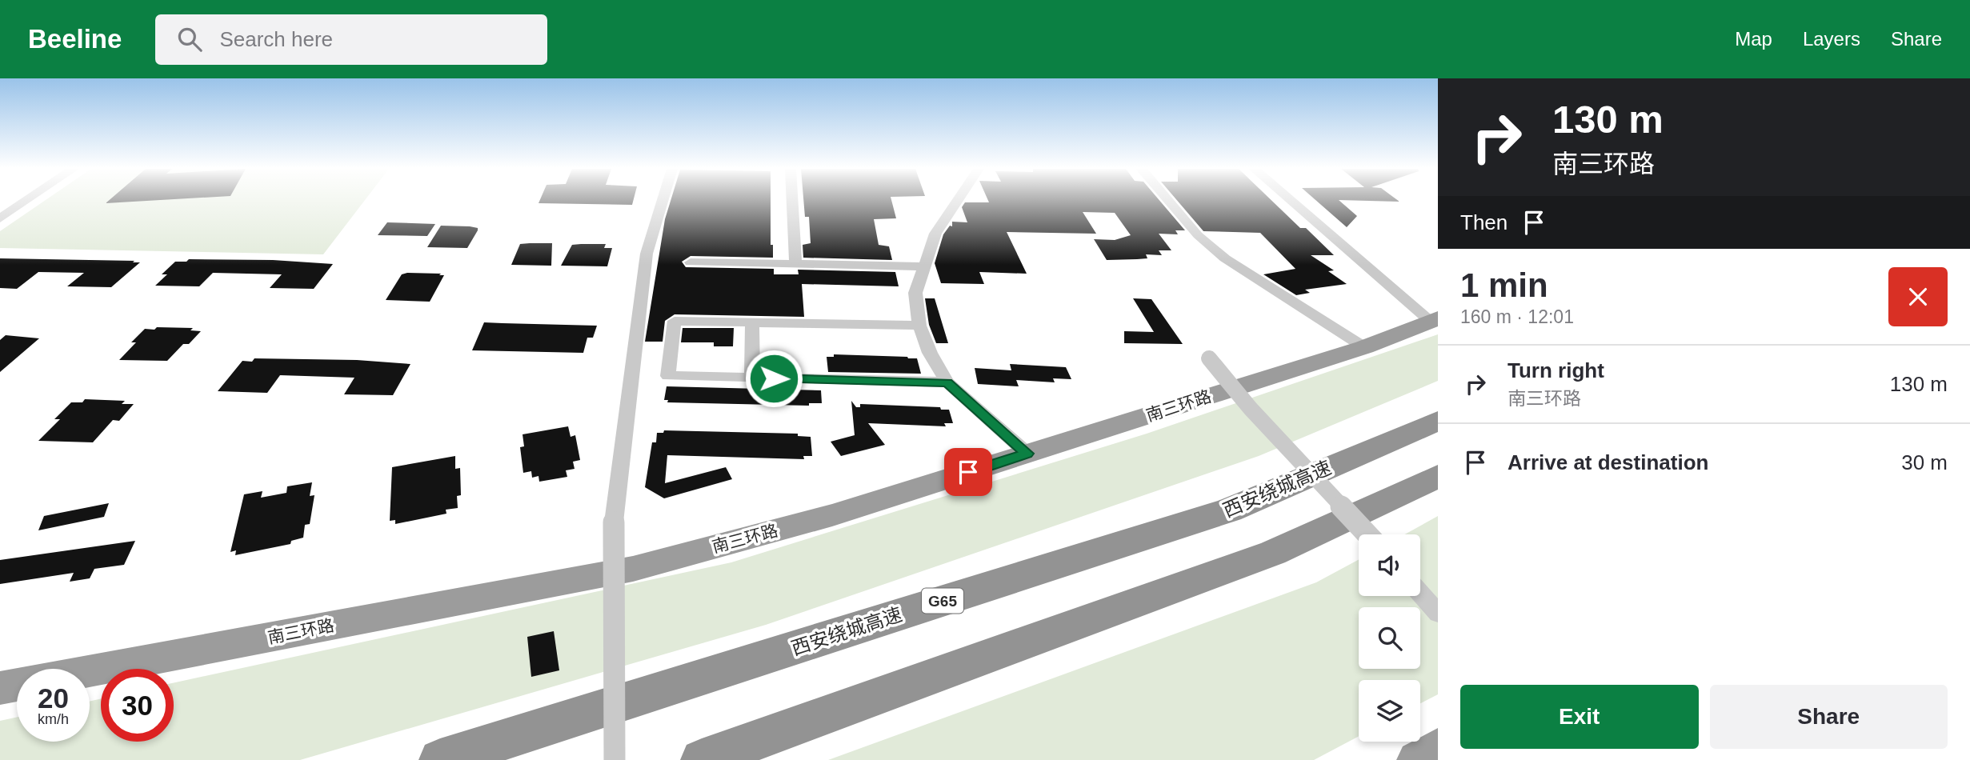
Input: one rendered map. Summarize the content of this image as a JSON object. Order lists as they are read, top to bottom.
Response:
{
  "streets": {
    "highway": ["南三环路", "西安绕城高速", "G65"]
  },
  "page": {
    "header": "Beeline",
    "search": "Search here",
    "nav": ["Map", "Layers", "Share"],
    "turn": ["130 m", "南三环路"],
    "then": "Then",
    "heading": ["1 min", "160 m · 12:01"],
    "list": [
      {
        "name": "Turn right",
        "note": "南三环路",
        "value": "130 m"
      },
      {
        "name": "Arrive at destination",
        "value": "30 m"
      }
    ],
    "speed": "20 km/h",
    "limit": "30",
    "buttons": ["Exit", "Share"]
  }
}
